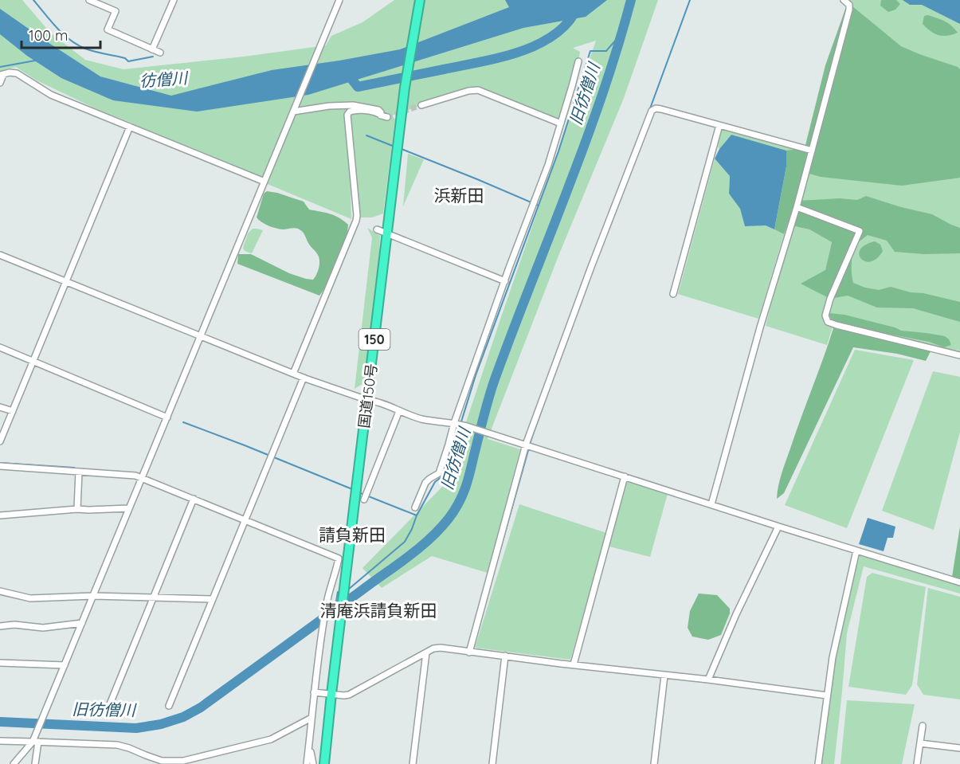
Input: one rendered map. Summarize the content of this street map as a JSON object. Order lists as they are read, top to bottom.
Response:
{
  "streets": {
    "highway": ["150", "国道150号"]
  },
  "districts": ["浜新田", "請負新田", "清庵浜請負新田"],
  "water": ["彷僧川", "旧彷僧川"],
  "scale_bar": "100 m"
}
